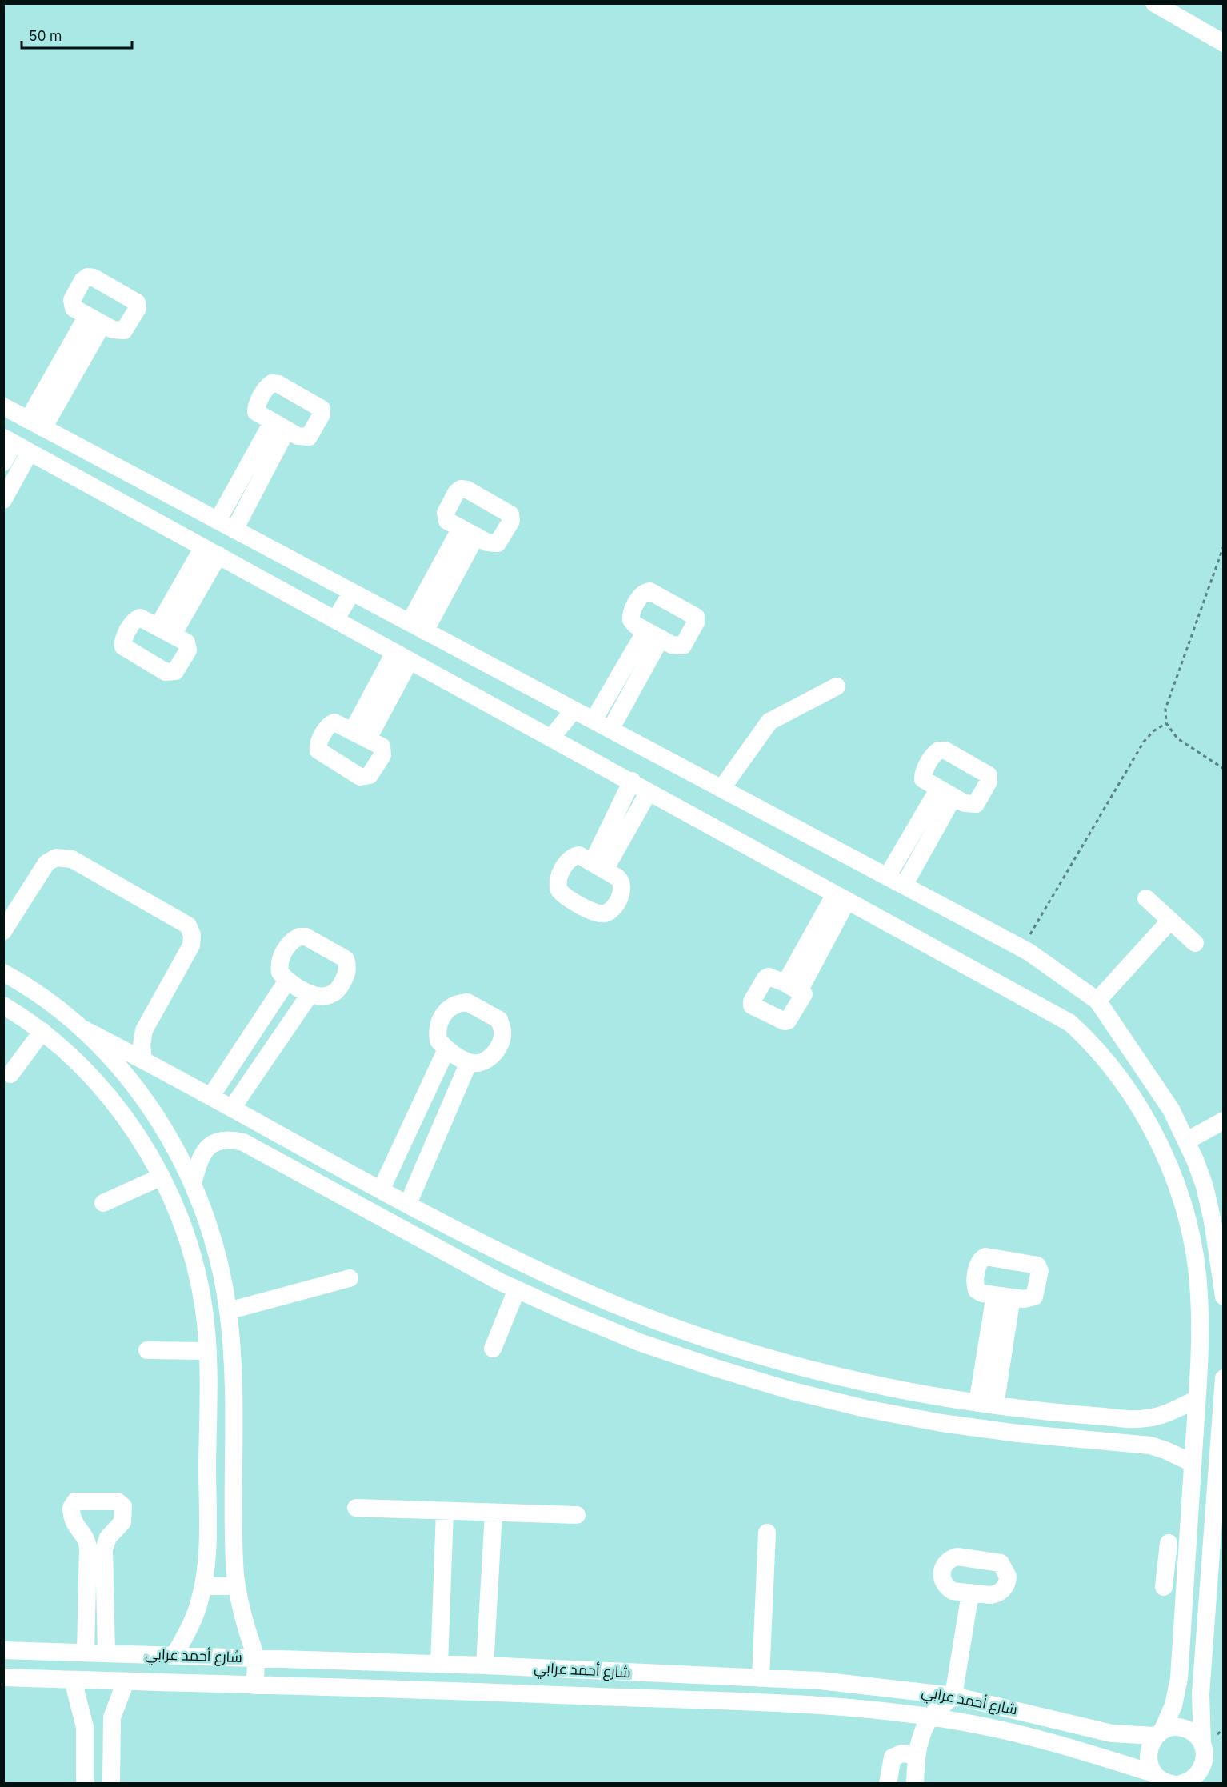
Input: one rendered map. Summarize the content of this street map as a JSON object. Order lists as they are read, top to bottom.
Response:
{
  "streets": {
    "street": ["شارع أحمد عرابي"]
  },
  "scale_bar": "50 m"
}
